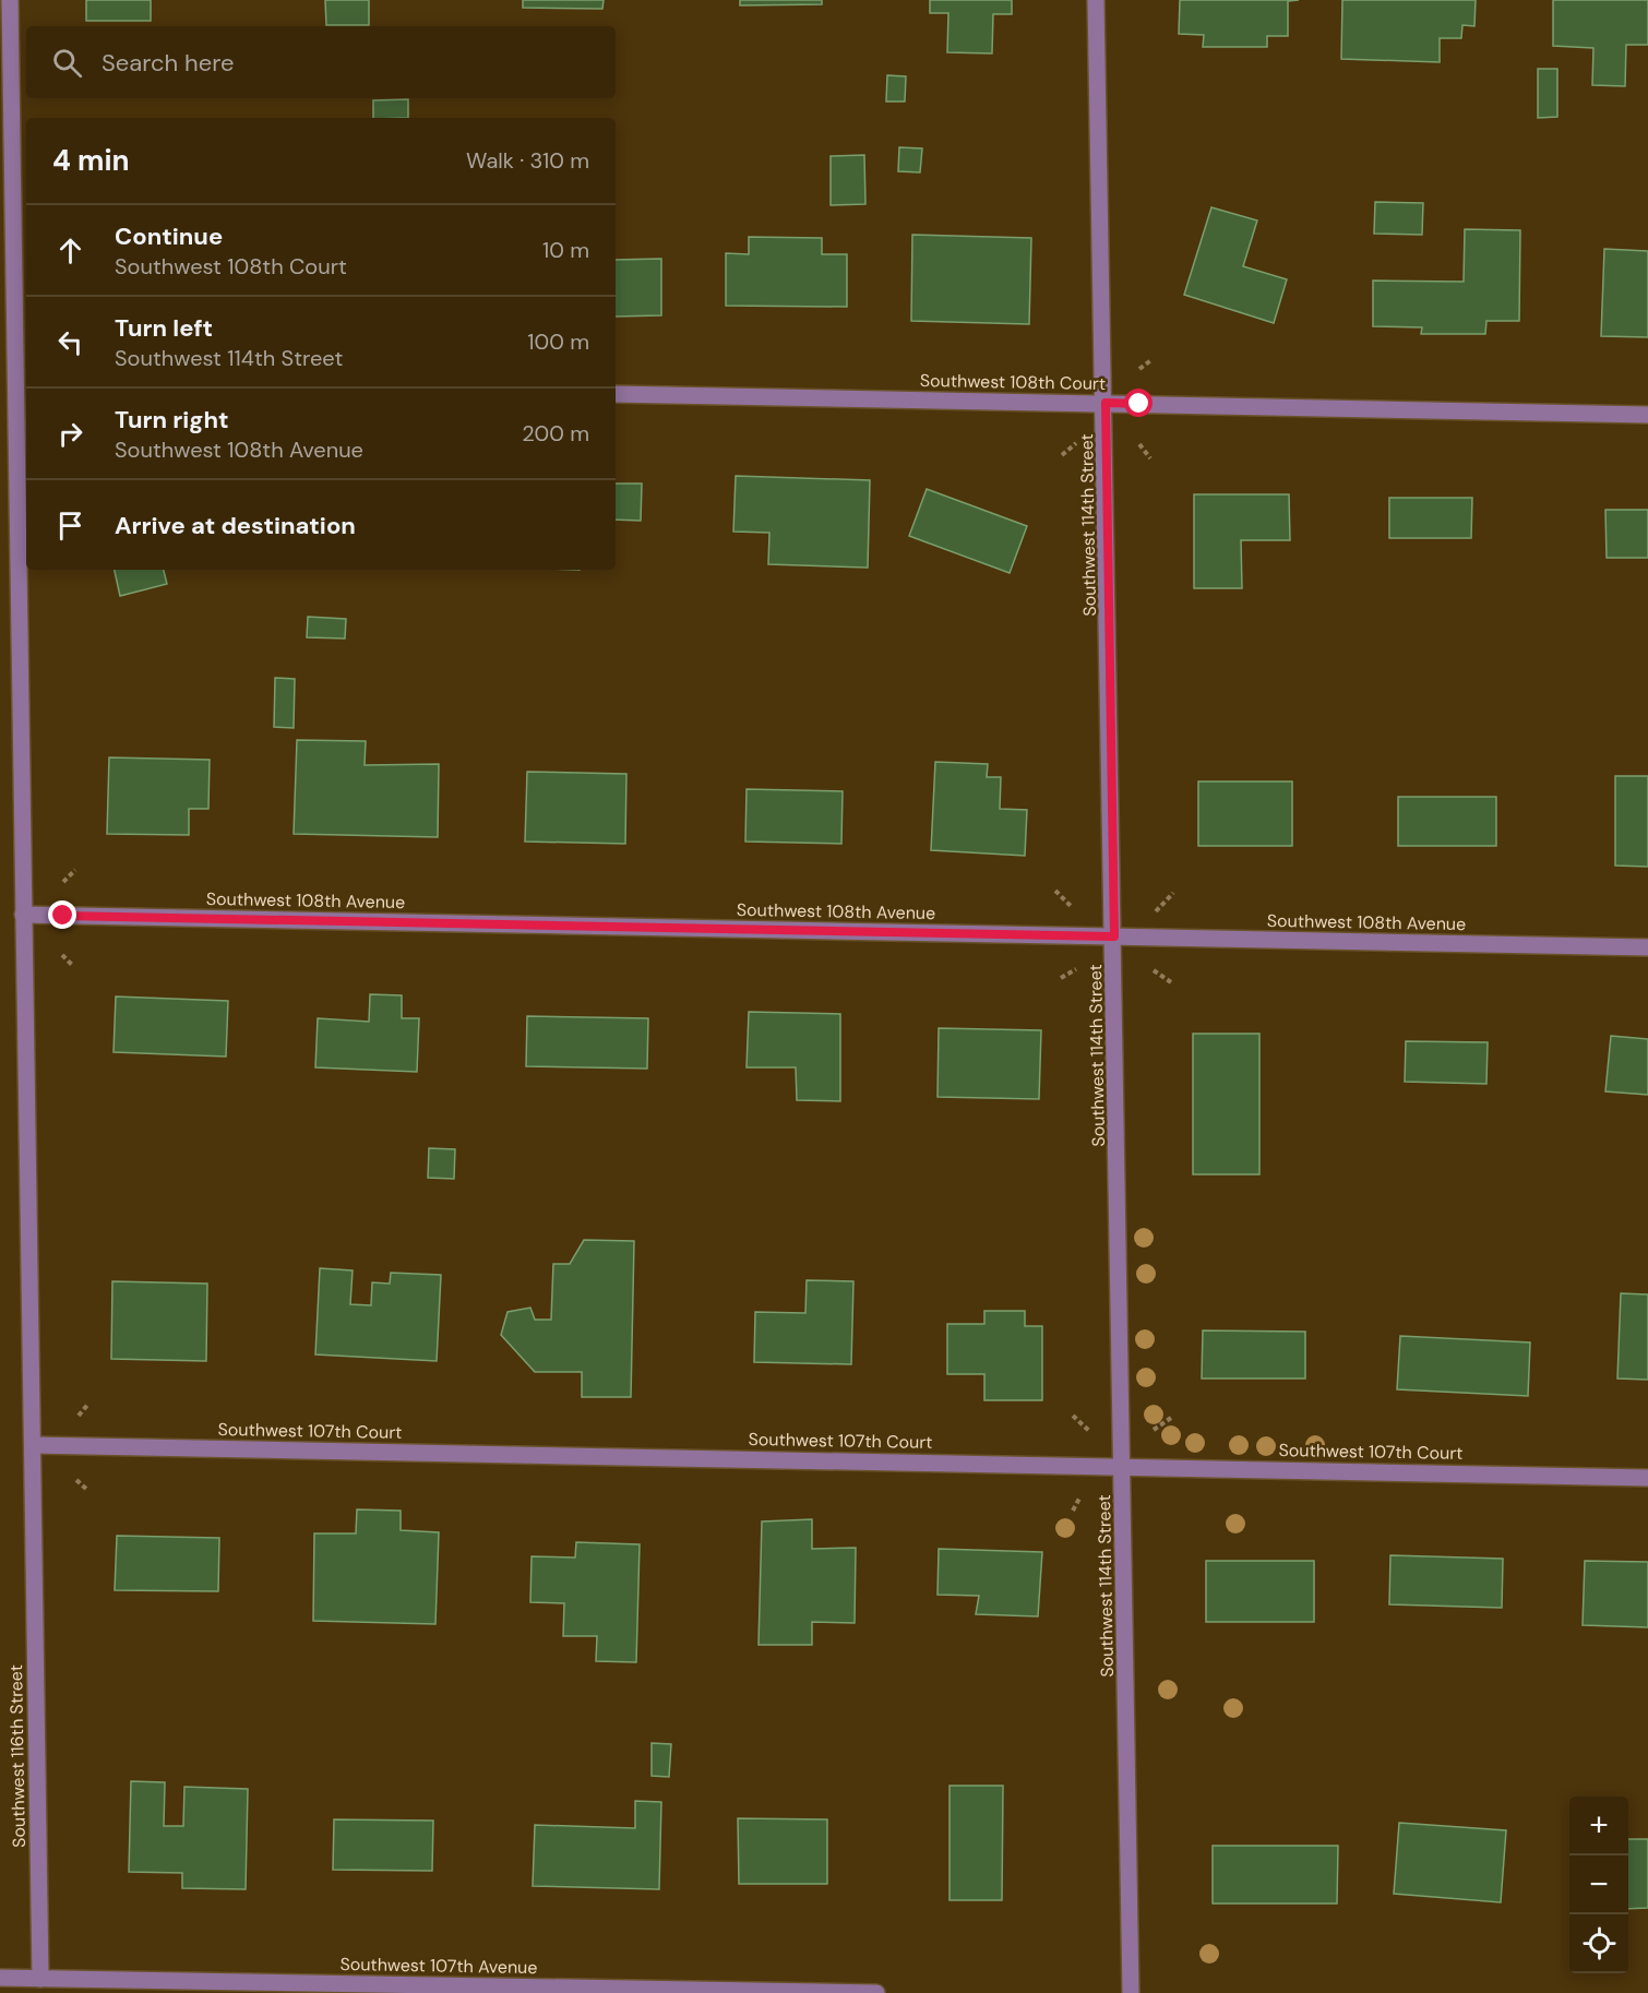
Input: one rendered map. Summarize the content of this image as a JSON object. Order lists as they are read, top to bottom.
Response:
{
  "streets": {
    "street": [
      "Southwest 108th Court",
      "Southwest 114th Street",
      "Southwest 108th Avenue",
      "Southwest 107th Court",
      "Southwest 116th Street",
      "Southwest 107th Avenue"
    ]
  },
  "crossings": [
    ["Southwest 108th Court", "Southwest 114th Street"],
    ["Southwest 114th Street", "Southwest 108th Avenue"],
    ["Southwest 114th Street", "Southwest 107th Court"],
    ["Southwest 108th Avenue", "Southwest 116th Street"],
    ["Southwest 107th Court", "Southwest 116th Street"],
    ["Southwest 116th Street", "Southwest 107th Avenue"]
  ],
  "page": {
    "search": "Search here",
    "heading": ["4 min", "Walk · 310 m"],
    "list": [
      ["Continue", "Southwest 108th Court", "10 m"],
      ["Turn left", "Southwest 114th Street", "100 m"],
      ["Turn right", "Southwest 108th Avenue", "200 m"],
      "Arrive at destination"
    ],
    "map_buttons": ["+", "−"]
  }
}
